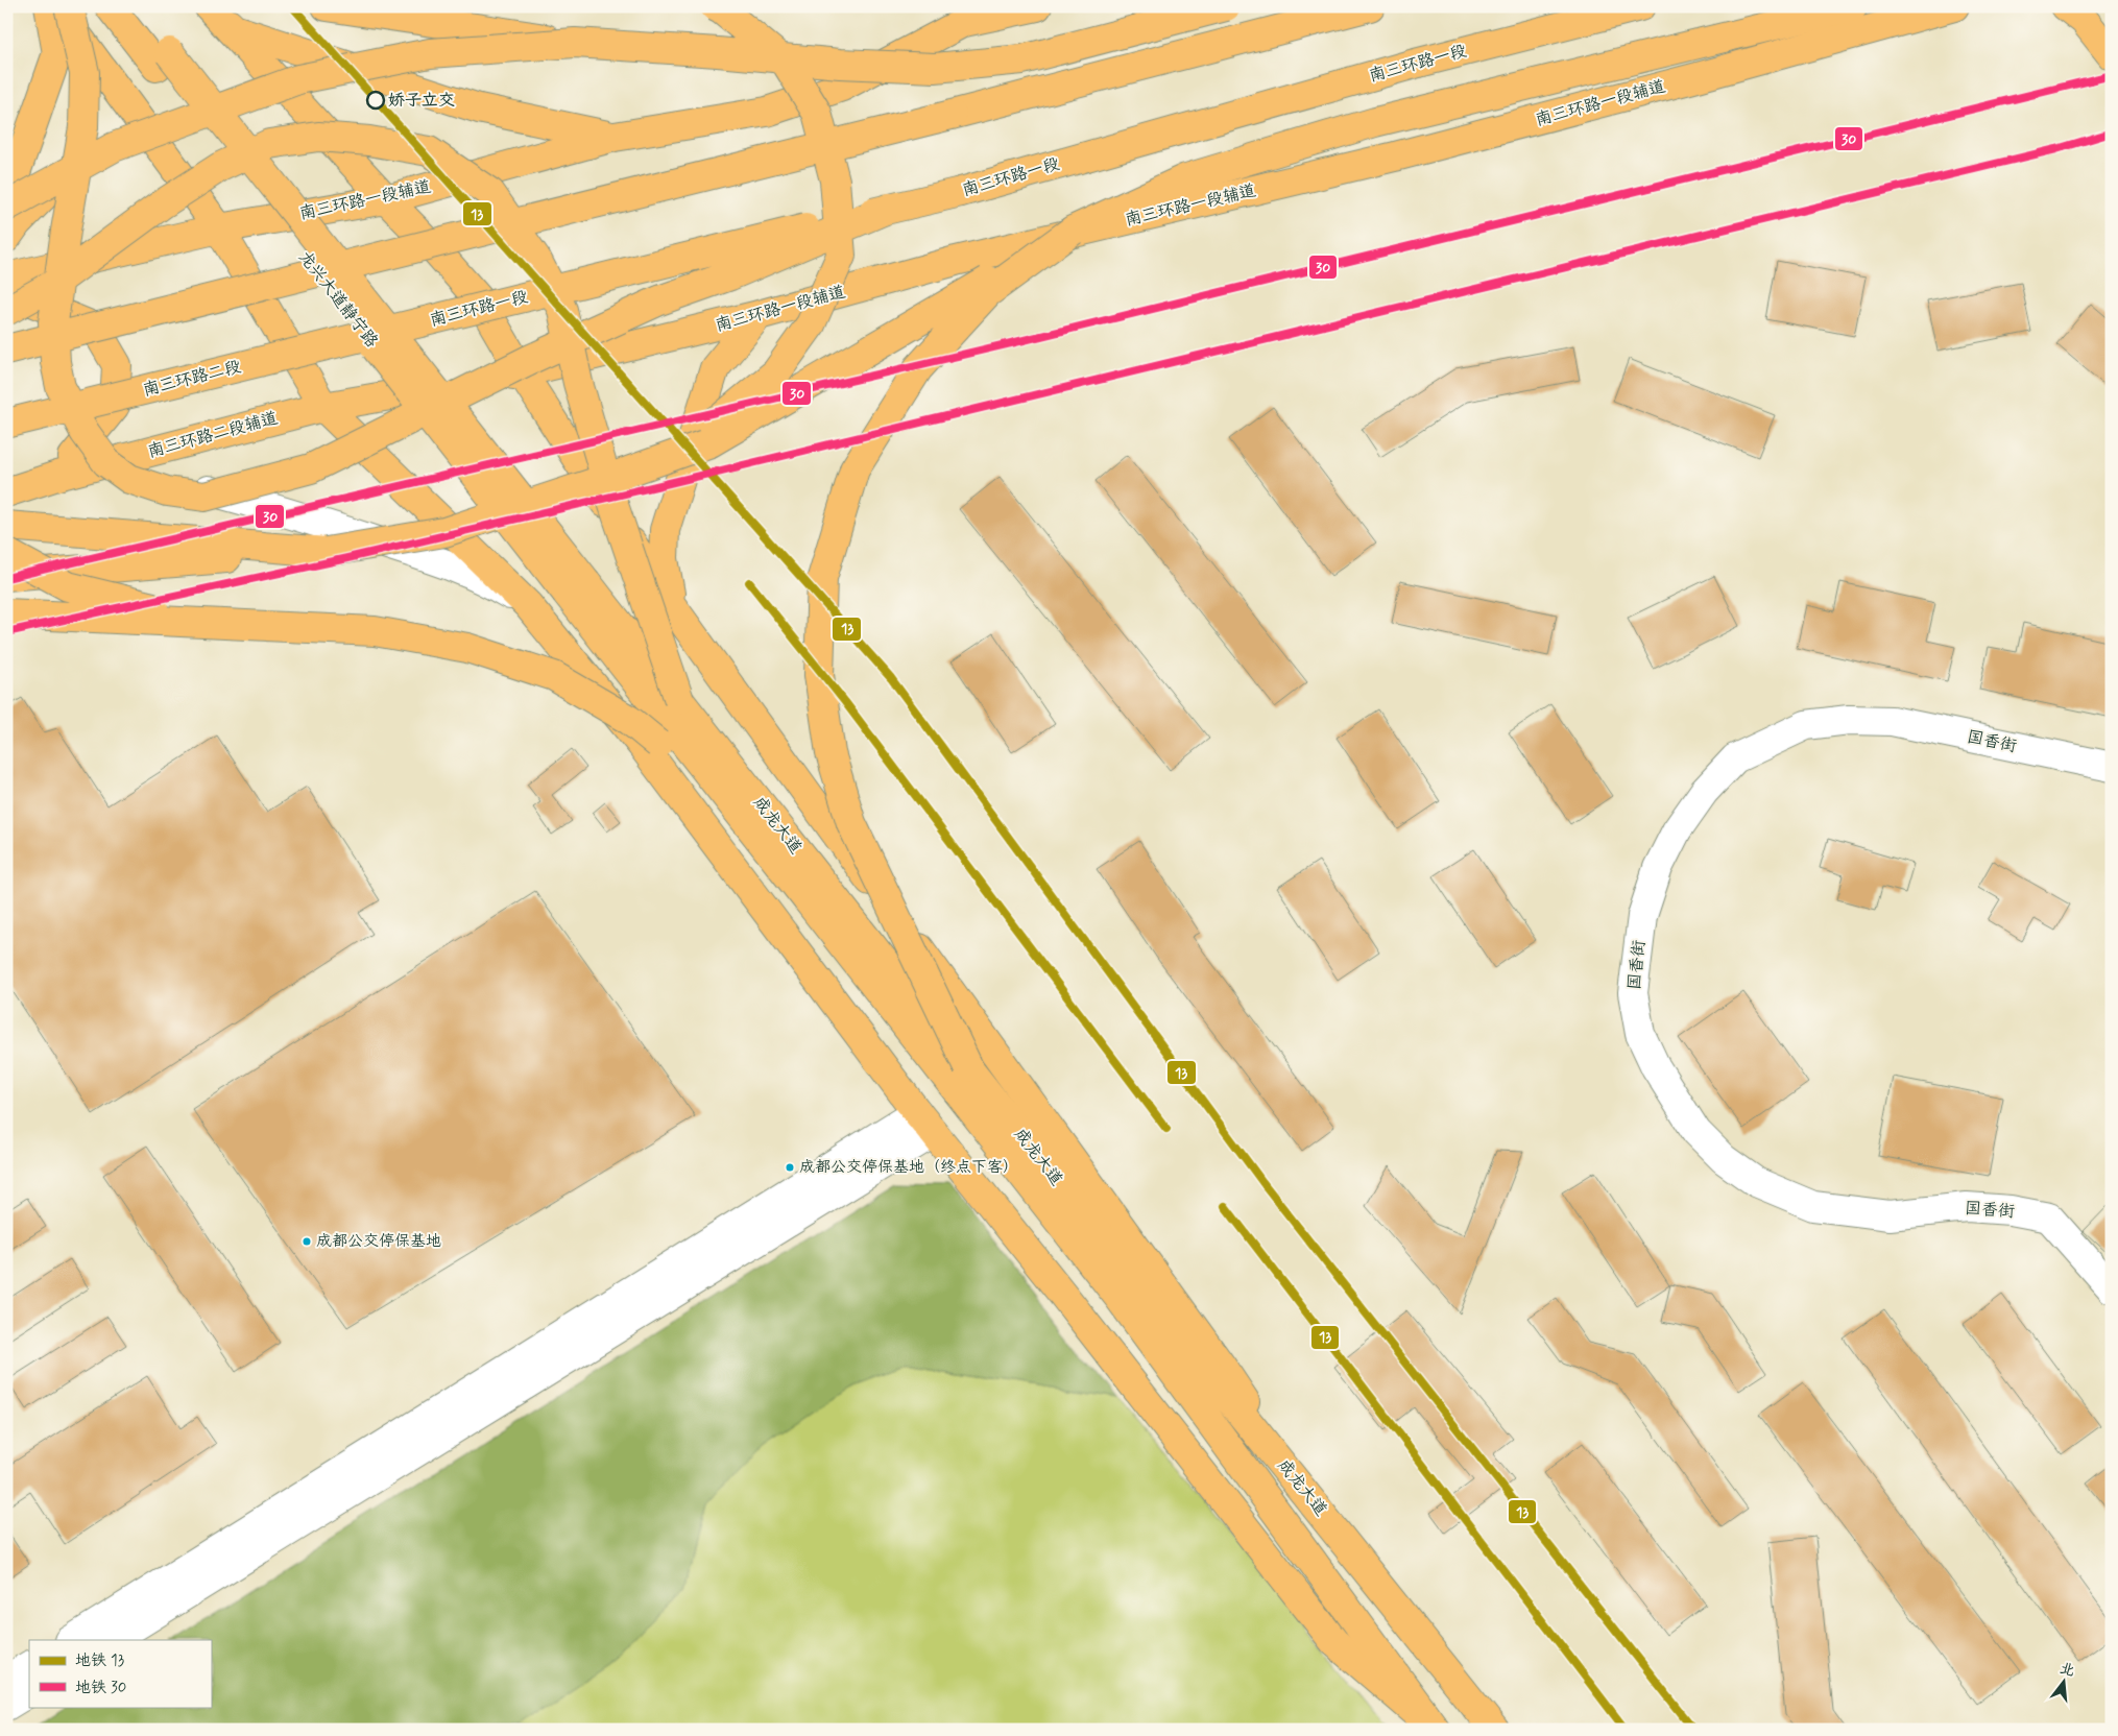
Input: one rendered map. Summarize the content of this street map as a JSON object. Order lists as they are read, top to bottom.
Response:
{
  "streets": {
    "main road": [
      "南三环路一段",
      "南三环路一段辅道",
      "龙兴大道静宁路",
      "南三环路二段",
      "南三环路二段辅道",
      "成龙大道"
    ],
    "street": ["国香街"]
  },
  "crossings": [
    ["南三环路一段", "南三环路二段"],
    ["南三环路一段辅道", "南三环路二段辅道"],
    ["龙兴大道静宁路", "成龙大道"]
  ],
  "places": ["娇子立交", "成都公交停保基地（终点下客）", "成都公交停保基地"],
  "lines": ["metro line 13", "metro line 30"],
  "legend": ["地铁 13", "地铁 30"],
  "north": "top"
}
